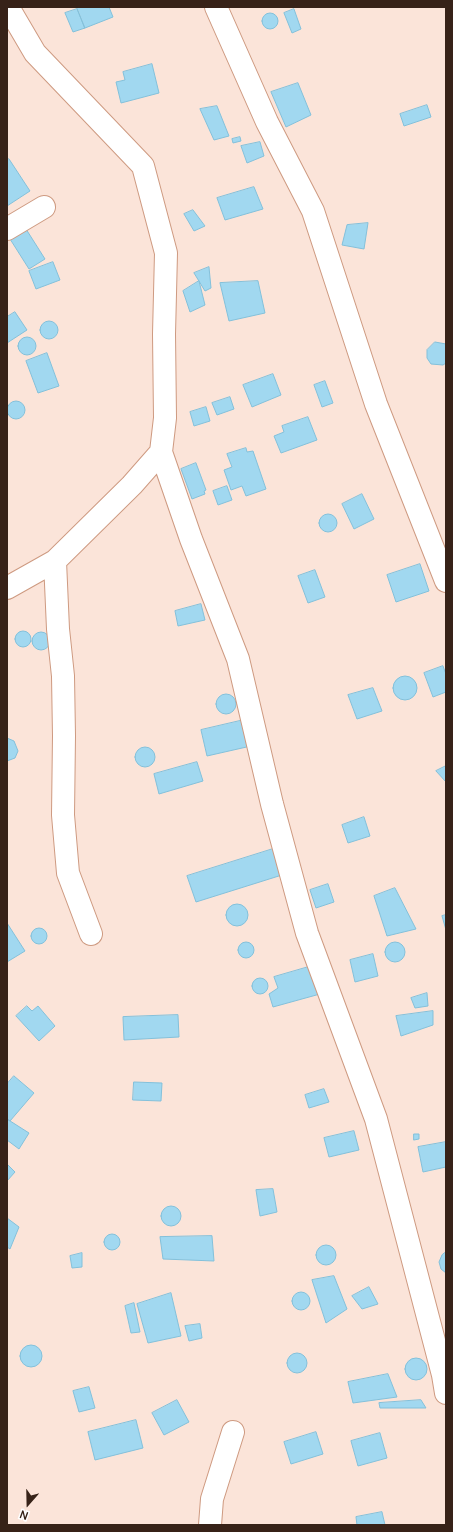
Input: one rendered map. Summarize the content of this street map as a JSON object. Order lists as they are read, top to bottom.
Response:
{
  "north": "bottom"
}
